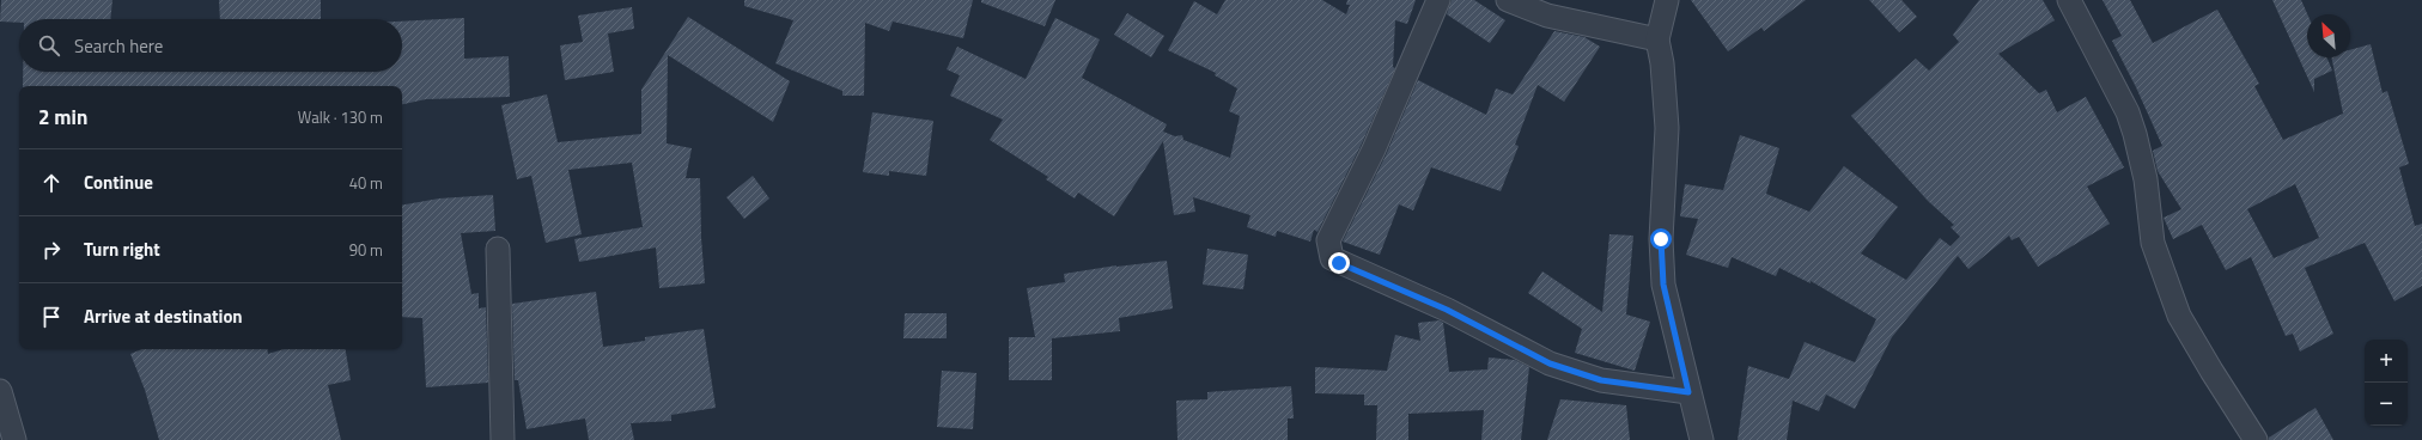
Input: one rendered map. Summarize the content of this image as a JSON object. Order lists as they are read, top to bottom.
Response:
{
  "north": "top left",
  "page": {
    "search": "Search here",
    "heading": ["2 min", "Walk · 130 m"],
    "list": [
      ["Continue", "40 m"],
      ["Turn right", "90 m"],
      "Arrive at destination"
    ],
    "map_buttons": ["+", "−"]
  }
}
